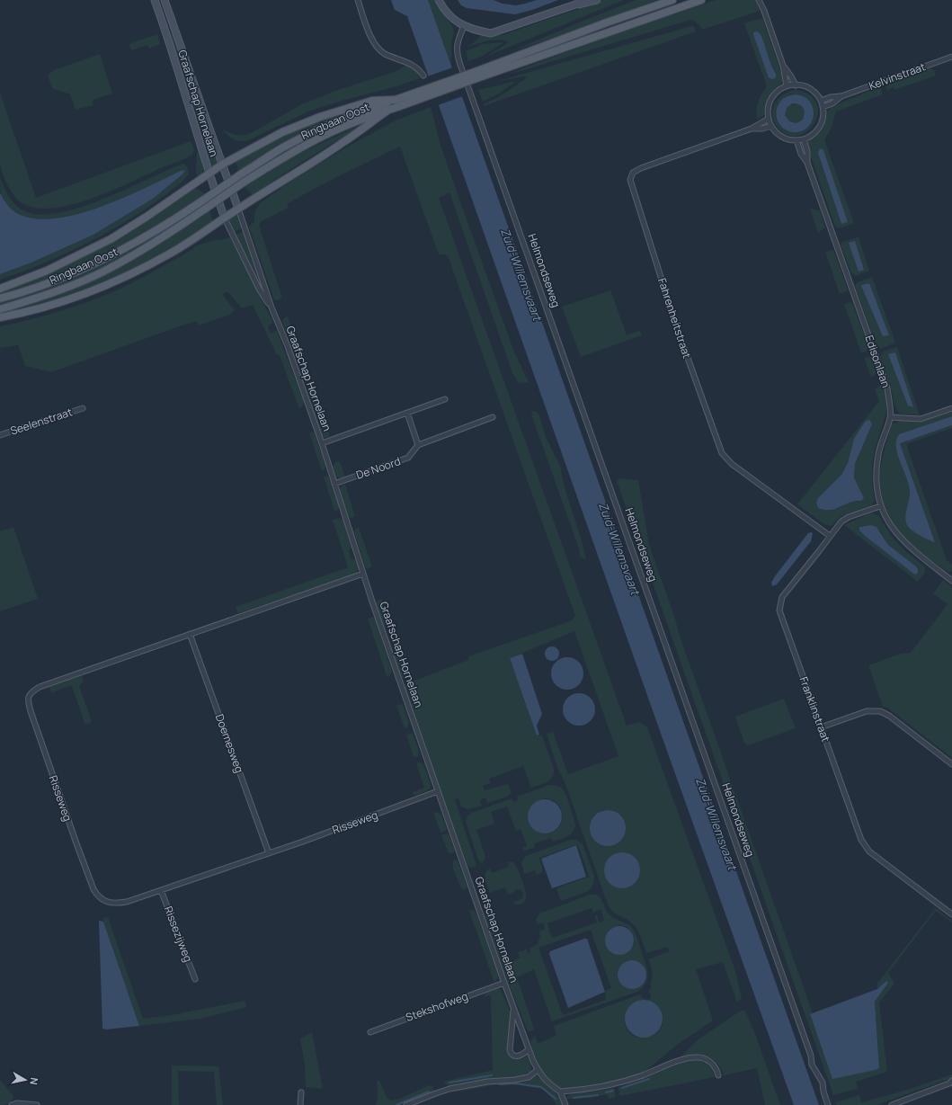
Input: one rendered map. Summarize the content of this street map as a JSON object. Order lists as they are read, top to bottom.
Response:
{
  "streets": {
    "main road": ["Ringbaan Oost"],
    "street": [
      "Kelvinstraat",
      "Graafschap Hornelaan",
      "Helmondseweg",
      "Fahrenheitstraat",
      "Edisonlaan",
      "Seelenstraat",
      "De Noord",
      "Franklinstraat",
      "Doemesweg",
      "Risseweg",
      "Rissezijweg",
      "Stekshofweg"
    ]
  },
  "crossings": [
    ["Kelvinstraat", "Fahrenheitstraat"],
    ["Kelvinstraat", "Edisonlaan"],
    ["Graafschap Hornelaan", "De Noord"],
    ["Graafschap Hornelaan", "Risseweg"],
    ["Graafschap Hornelaan", "Stekshofweg"],
    ["Fahrenheitstraat", "Edisonlaan"],
    ["Fahrenheitstraat", "Franklinstraat"],
    ["Edisonlaan", "Franklinstraat"],
    ["Doemesweg", "Risseweg"],
    ["Risseweg", "Rissezijweg"]
  ],
  "water": ["Zuid-Willemsvaart"],
  "north": "right"
}
